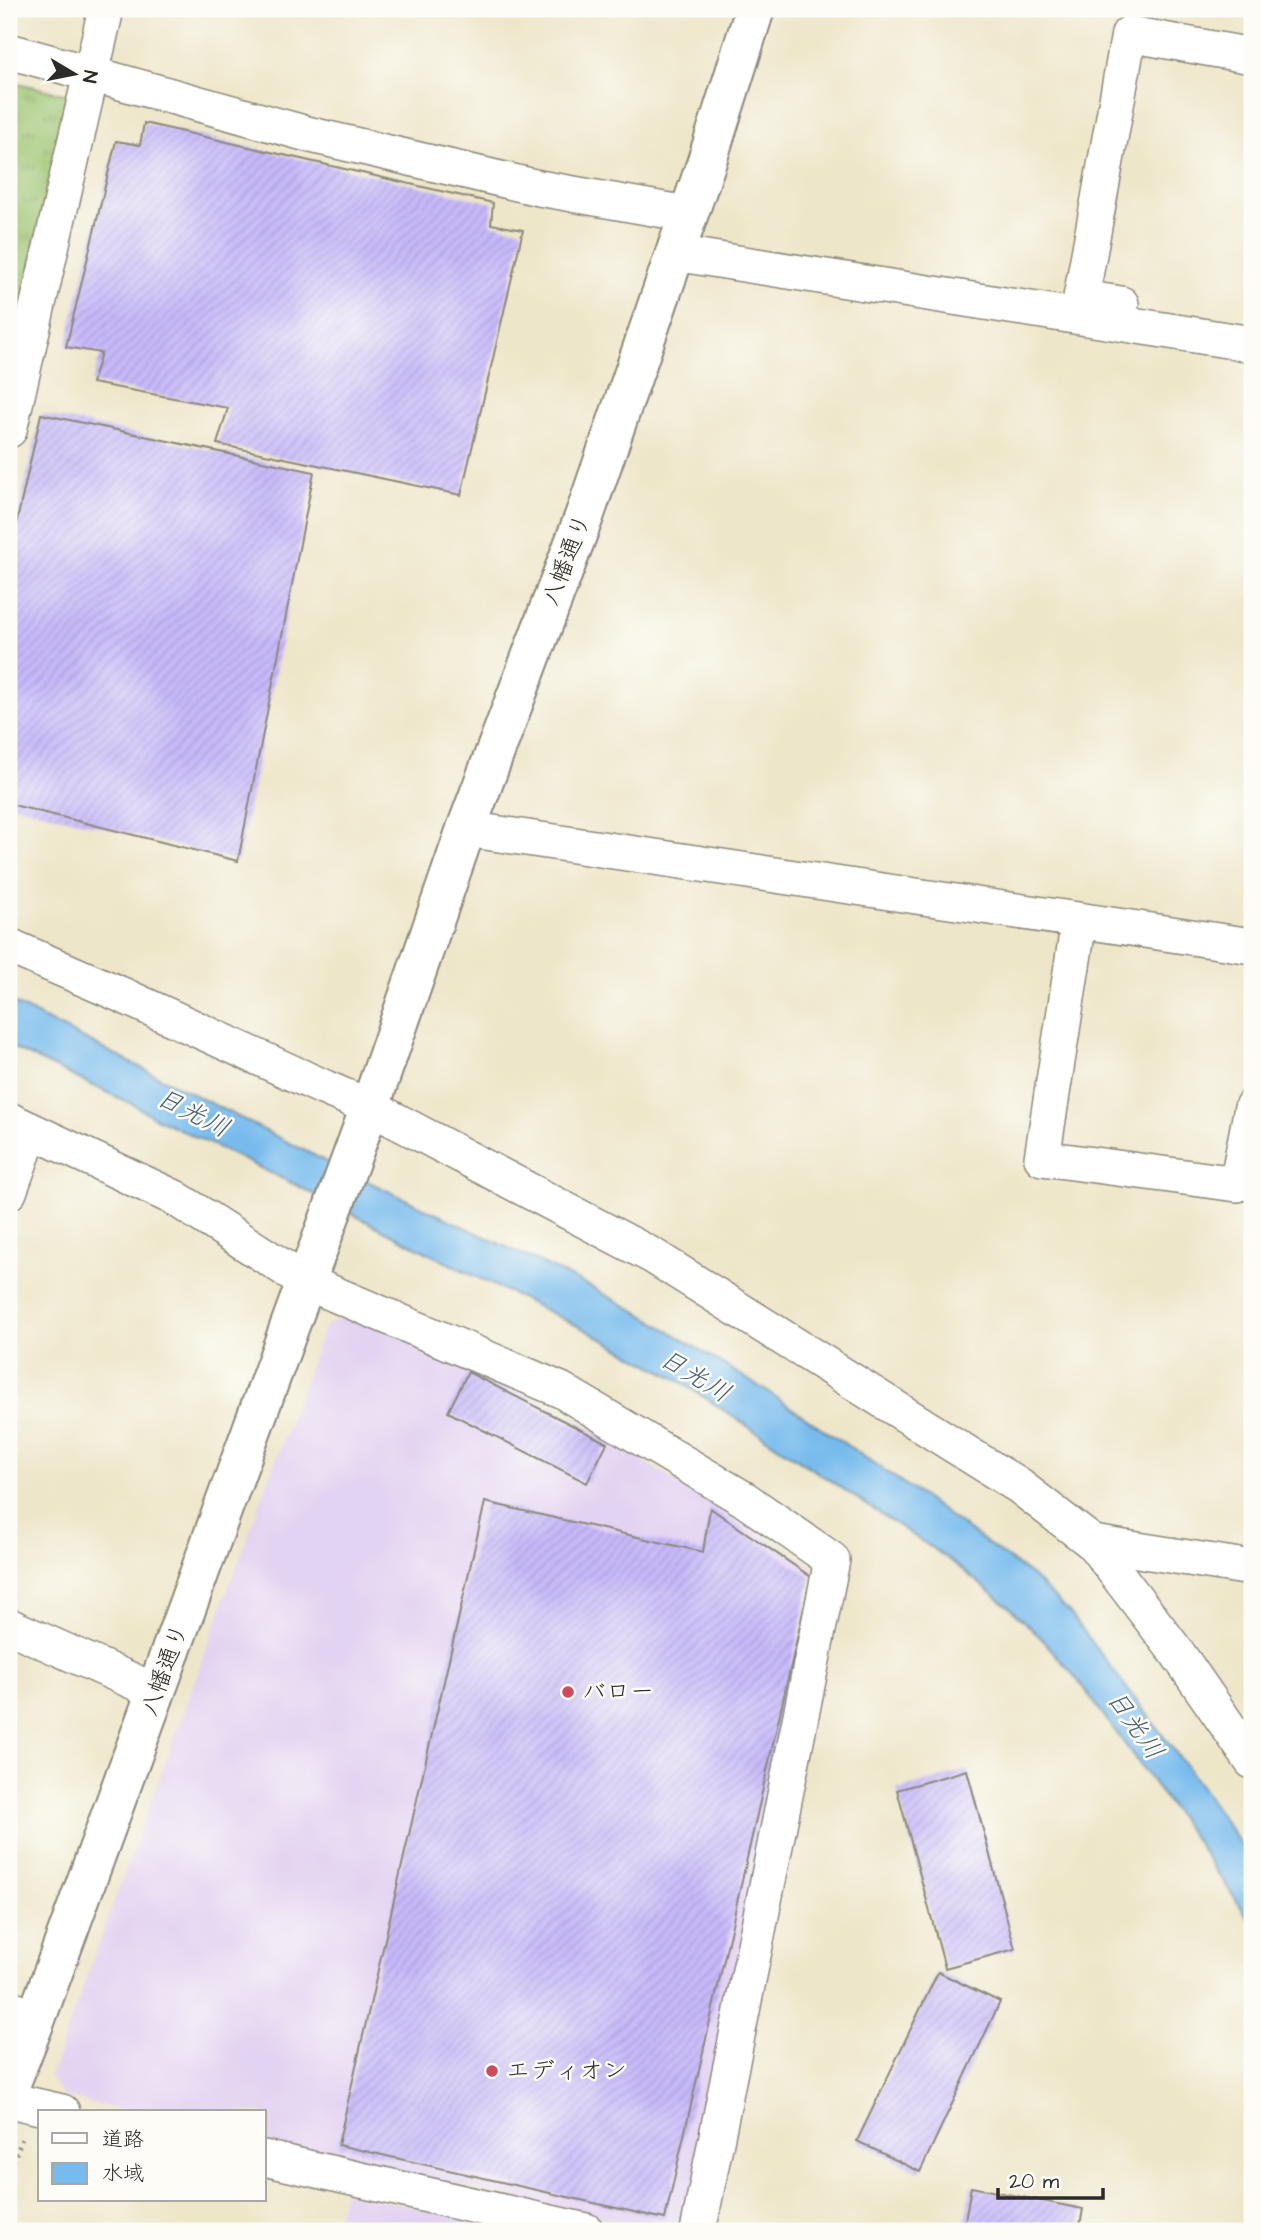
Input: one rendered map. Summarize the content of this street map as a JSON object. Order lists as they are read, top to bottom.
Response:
{
  "streets": {
    "street": ["八幡通り"]
  },
  "water": ["日光川"],
  "places": ["バロー", "エディオン"],
  "legend": ["道路", "水域"],
  "scale_bar": "20 m",
  "north": "right"
}
